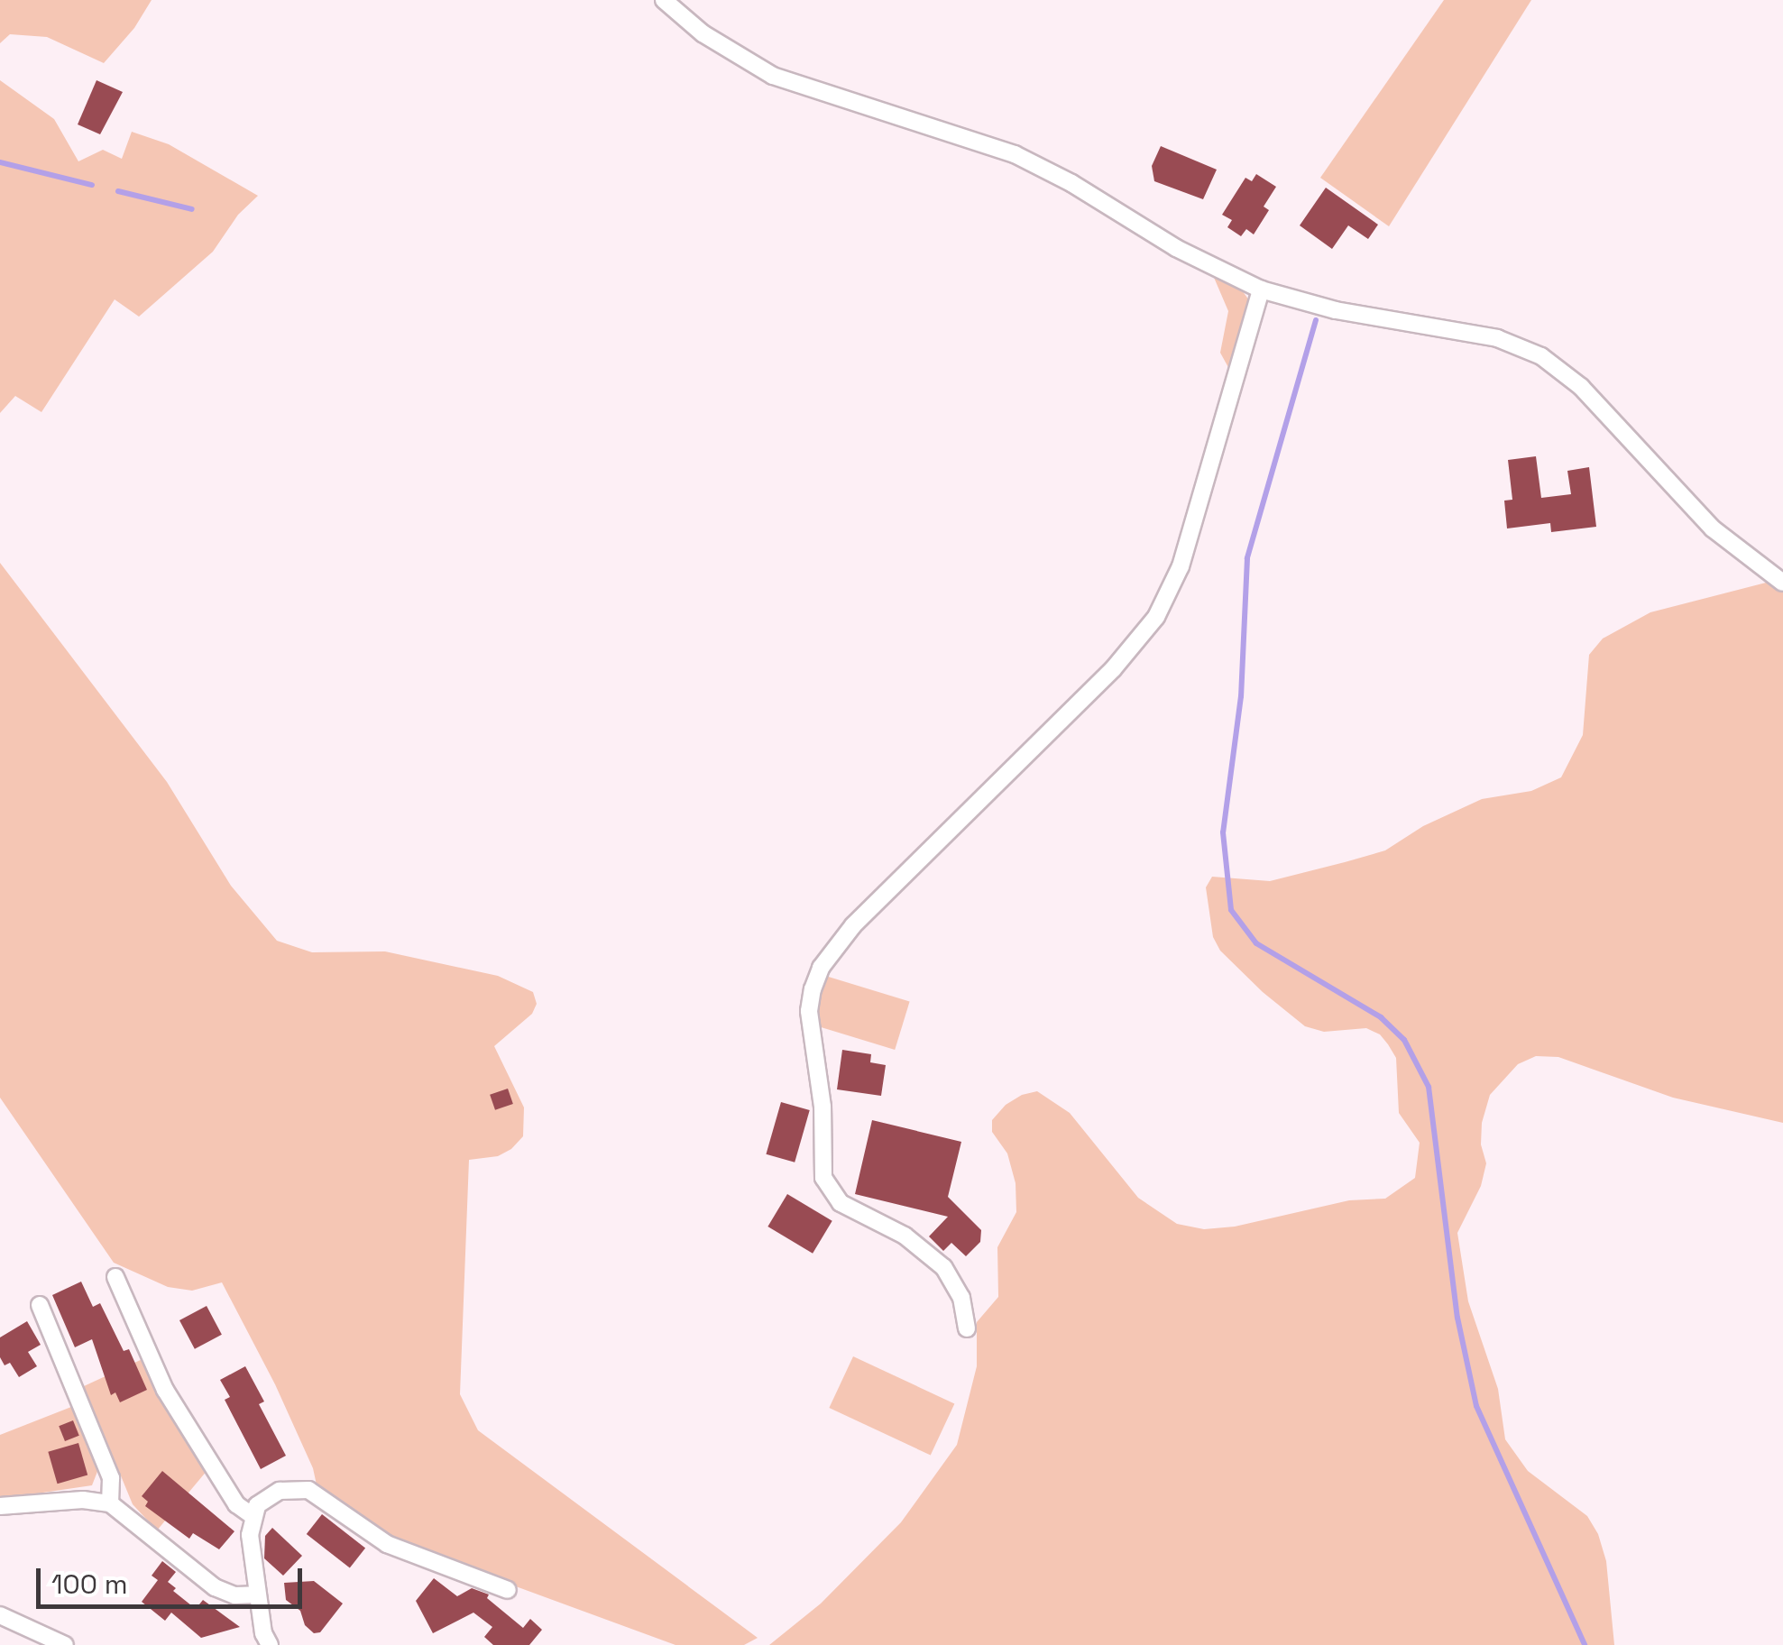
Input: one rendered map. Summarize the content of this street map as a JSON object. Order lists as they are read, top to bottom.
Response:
{
  "scale_bar": "100 m"
}
